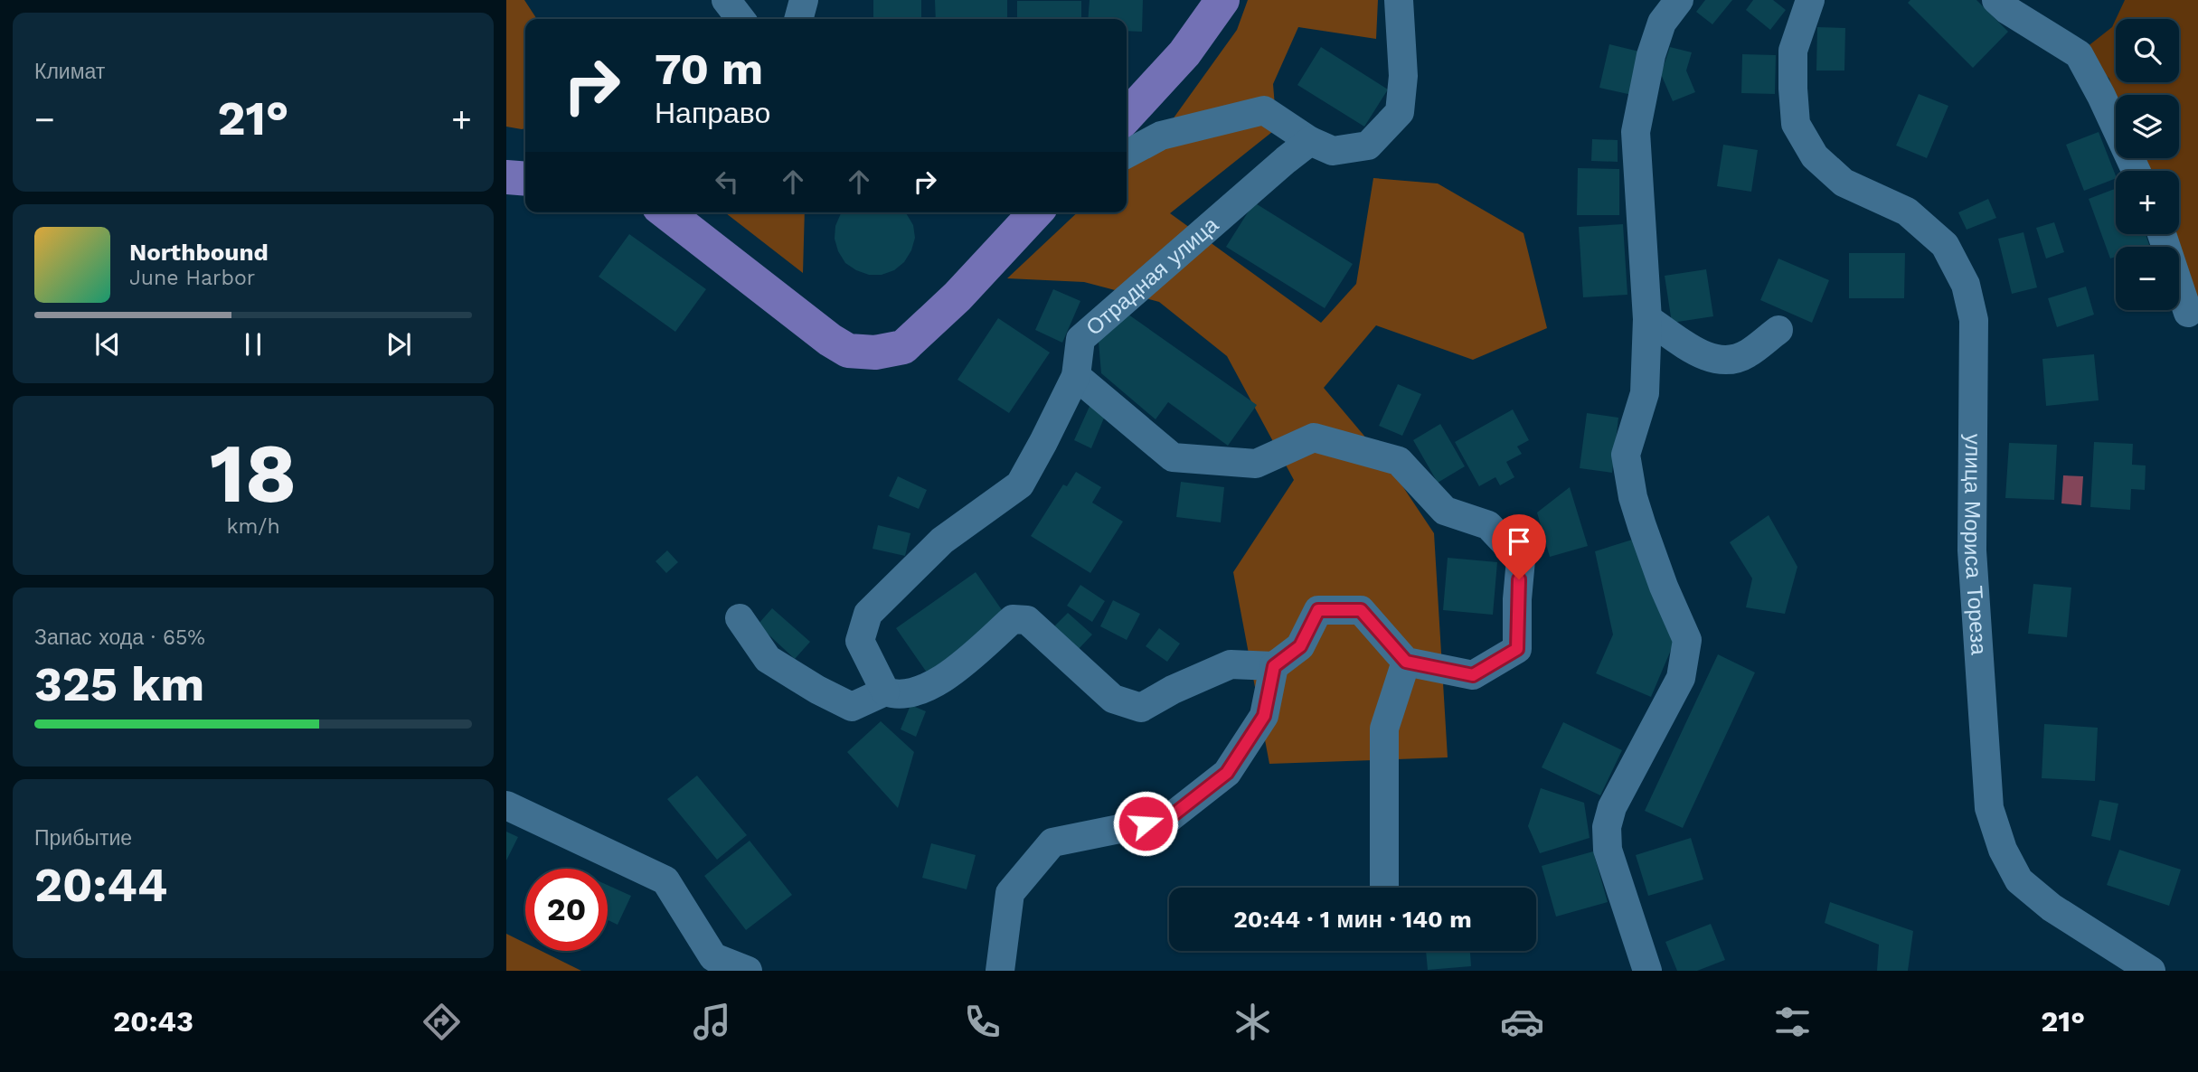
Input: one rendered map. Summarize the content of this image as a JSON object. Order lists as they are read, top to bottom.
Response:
{
  "streets": {
    "street": ["Отрадная улица", "улица Мориса Тореза"]
  },
  "page": {
    "tile": [
      "Климат",
      ["18", "km/h"],
      ["Запас хода · 65%", "325 km"],
      ["Прибытие", "20:44"]
    ],
    "map_buttons": ["+", "−"],
    "turn": ["70 m", "Направо"],
    "heat": ["−", "21°", "+"],
    "song": ["Northbound", "June Harbor"],
    "limit": "20",
    "trip": "20:44 · 1 мин · 140 m",
    "tabs": ["20:43", "21°"]
  }
}
